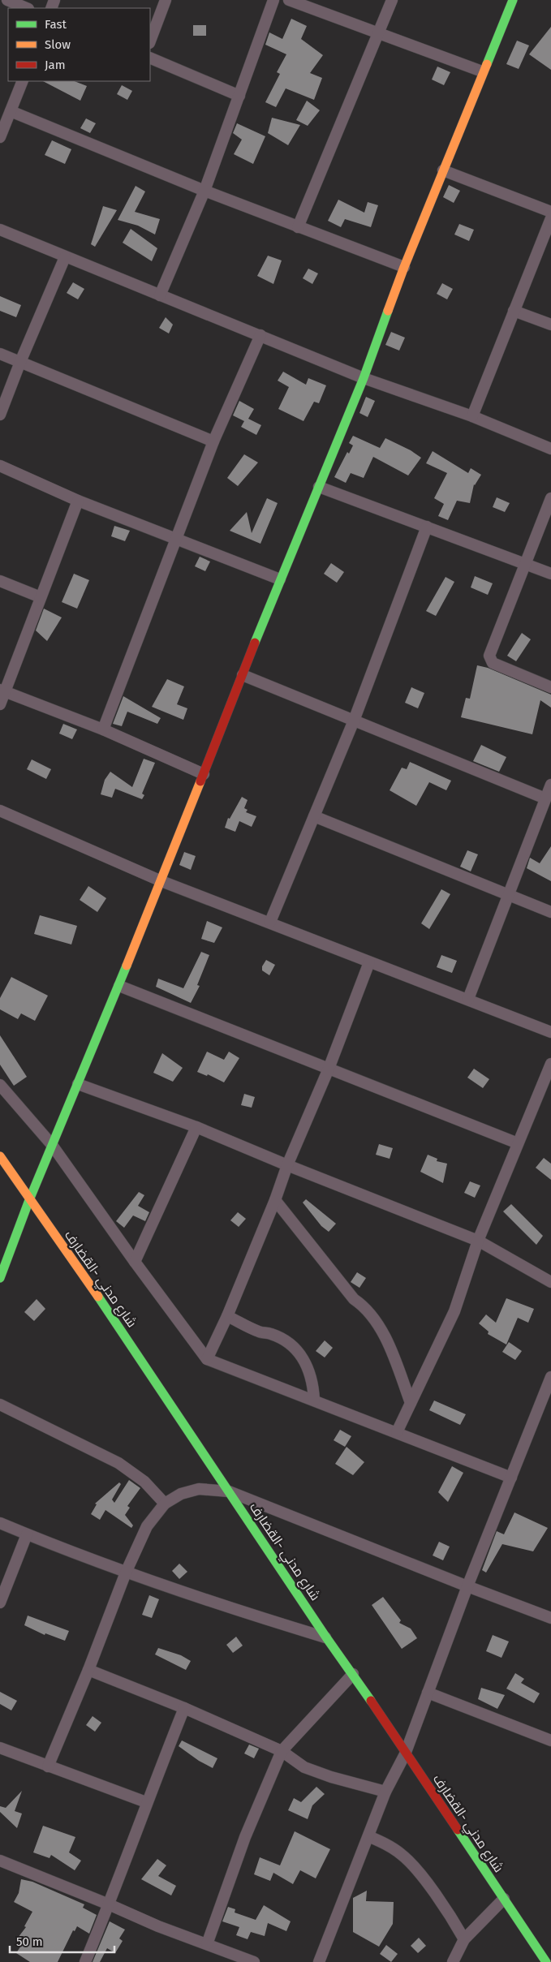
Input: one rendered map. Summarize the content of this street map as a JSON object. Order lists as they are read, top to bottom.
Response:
{
  "streets": {
    "main road": ["شارع مدني -القضارف"]
  },
  "legend": ["Fast", "Slow", "Jam"],
  "scale_bar": "50 m"
}
